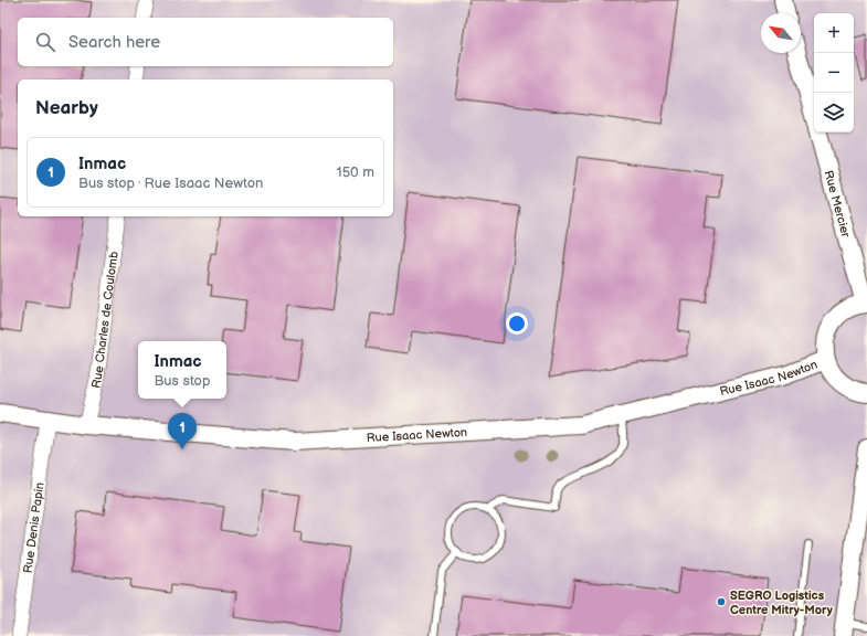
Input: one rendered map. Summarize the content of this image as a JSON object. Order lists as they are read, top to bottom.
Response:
{
  "streets": {
    "street": [
      "Rue Mercier",
      "Rue Charles de Coulomb",
      "Rue Isaac Newton",
      "Rue Denis Papin"
    ]
  },
  "crossings": [
    ["Rue Charles de Coulomb", "Rue Isaac Newton"],
    ["Rue Isaac Newton", "Rue Denis Papin"]
  ],
  "places": ["SEGRO Logistics Centre Mitry-Mory"],
  "north": "top left",
  "page": {
    "map_buttons": ["+", "−"],
    "search": "Search here",
    "heading": "Nearby",
    "list": [
      {
        "mark": "1",
        "name": "Inmac",
        "note": "Bus stop · Rue Isaac Newton",
        "value": "150 m"
      }
    ],
    "popup": ["Inmac", "Bus stop"],
    "pins": "1"
  }
}
